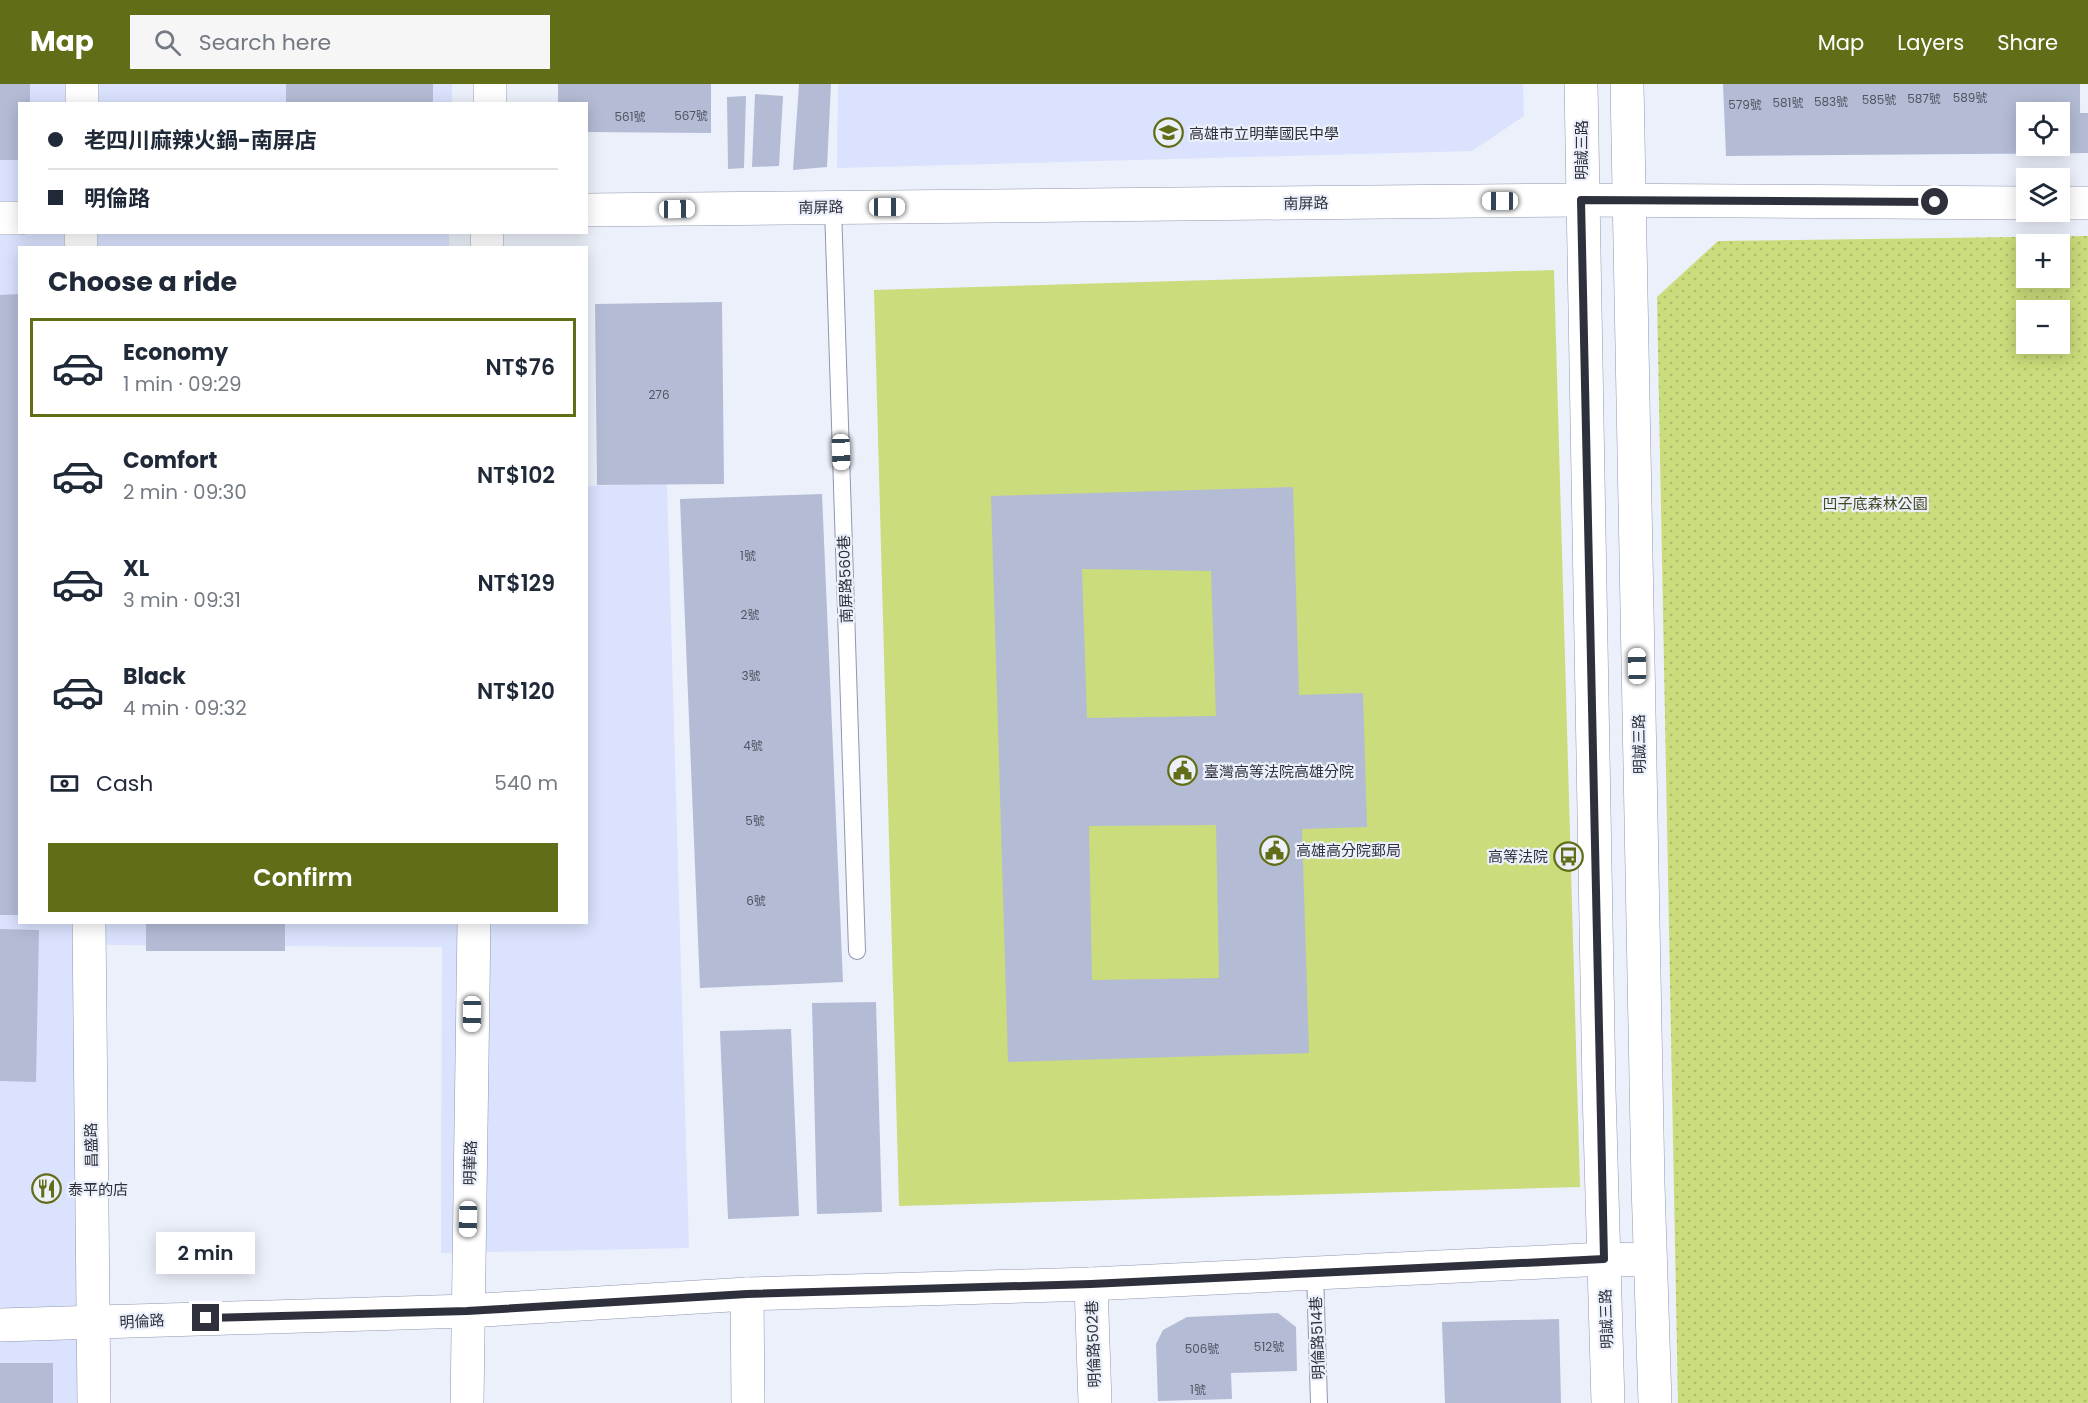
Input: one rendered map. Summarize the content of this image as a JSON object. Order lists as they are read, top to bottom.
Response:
{
  "streets": {
    "street": [
      "明誠三路",
      "南屏路",
      "昌盛路",
      "明華路",
      "明倫路",
      "明倫路502巷"
    ],
    "lane": ["南屏路560巷", "明倫路514巷"]
  },
  "crossings": [
    ["明誠三路", "南屏路"],
    ["明誠三路", "明倫路"],
    ["南屏路", "南屏路560巷"],
    ["昌盛路", "明倫路"],
    ["明華路", "明倫路"],
    ["明倫路", "明倫路514巷"],
    ["明倫路", "明倫路502巷"]
  ],
  "parks": ["凹子底森林公園"],
  "places": {
    "school or university": ["高雄市立明華國民中學"],
    "public building": ["臺灣高等法院高雄分院", "高雄高分院郵局"],
    "bus stop": ["高等法院"],
    "restaurant": ["泰平的店"]
  },
  "house_numbers": [
    "589號",
    "587號",
    "585號",
    "583號",
    "581號",
    "579號",
    "567號",
    "561號",
    "276",
    "1號",
    "2號",
    "3號",
    "4號",
    "5號",
    "6號",
    "512號",
    "506號",
    "1號"
  ],
  "page": {
    "header": "Map",
    "search": "Search here",
    "nav": ["Map", "Layers", "Share"],
    "map_buttons": ["+", "−"],
    "banner": ["老四川麻辣火鍋-南屏店", "明倫路"],
    "heading": "Choose a ride",
    "list": [
      {
        "name": "Economy",
        "note": "1 min · 09:29",
        "value": "NT$76"
      },
      {
        "name": "Comfort",
        "note": "2 min · 09:30",
        "value": "NT$102"
      },
      {
        "name": "XL",
        "note": "3 min · 09:31",
        "value": "NT$129"
      },
      {
        "name": "Black",
        "note": "4 min · 09:32",
        "value": "NT$120"
      }
    ],
    "pay": ["Cash", "540 m"],
    "buttons": "Confirm",
    "bubble": "2 min"
  }
}
